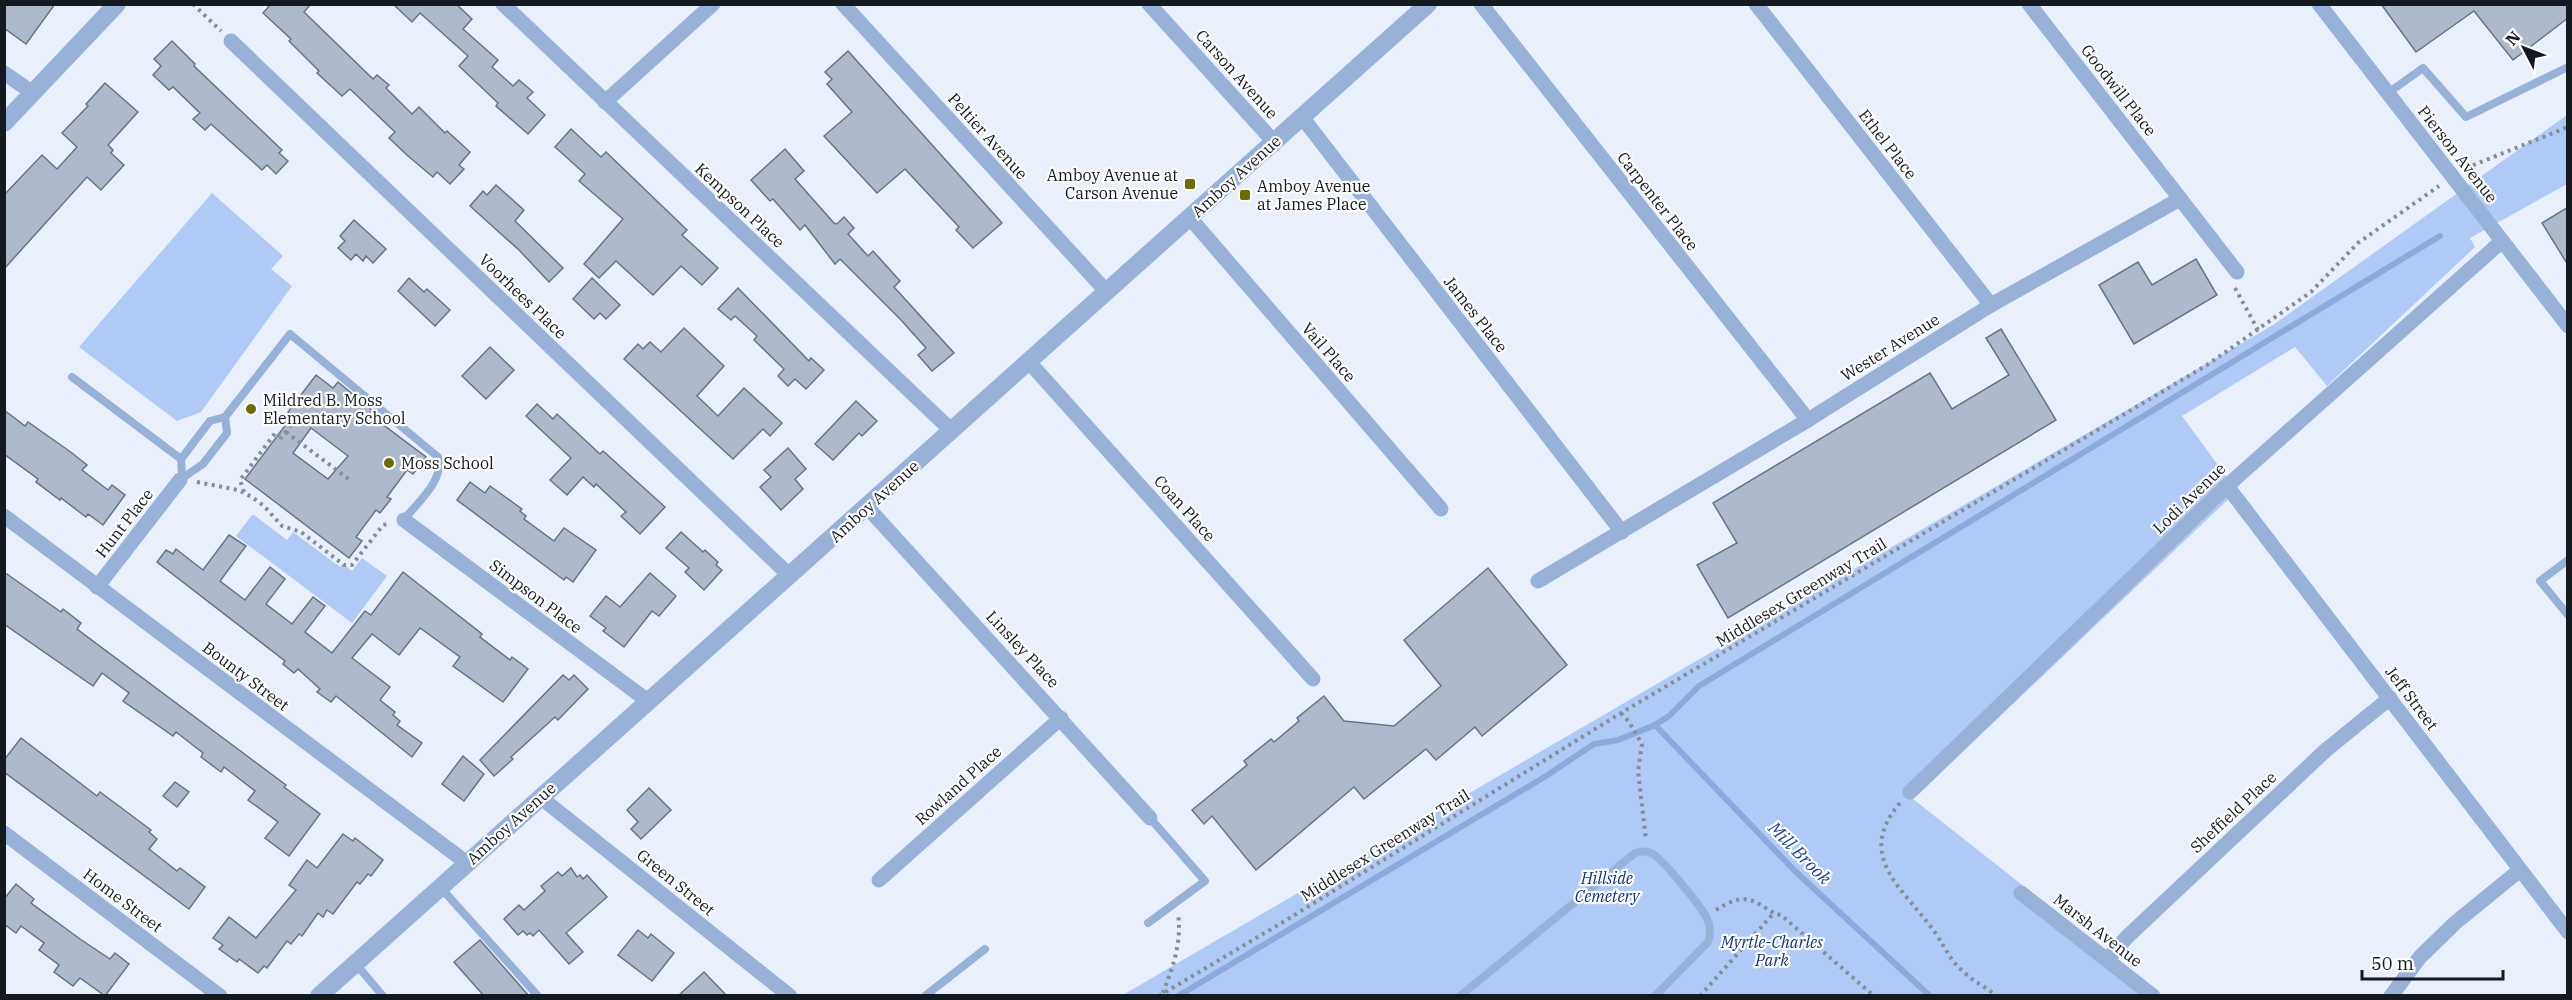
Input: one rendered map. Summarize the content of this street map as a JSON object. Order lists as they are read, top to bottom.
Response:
{
  "streets": {
    "street": [
      "Carson Avenue",
      "Goodwill Place",
      "Peltier Avenue",
      "Ethel Place",
      "Pierson Avenue",
      "Amboy Avenue",
      "Carpenter Place",
      "Kempson Place",
      "Voorhees Place",
      "James Place",
      "Wester Avenue",
      "Vail Place",
      "Lodi Avenue",
      "Coan Place",
      "Hunt Place",
      "Simpson Place",
      "Linsley Place",
      "Bounty Street",
      "Jeff Street",
      "Rowland Place",
      "Sheffield Place",
      "Green Street",
      "Home Street",
      "Marsh Avenue"
    ],
    "path": ["Middlesex Greenway Trail"]
  },
  "crossings": [
    ["Carson Avenue", "Amboy Avenue"],
    ["Goodwill Place", "Wester Avenue"],
    ["Peltier Avenue", "Amboy Avenue"],
    ["Ethel Place", "Wester Avenue"],
    ["Pierson Avenue", "Lodi Avenue"],
    ["Amboy Avenue", "Kempson Place"],
    ["Amboy Avenue", "Voorhees Place"],
    ["Amboy Avenue", "James Place"],
    ["Amboy Avenue", "Vail Place"],
    ["Amboy Avenue", "Coan Place"],
    ["Amboy Avenue", "Simpson Place"],
    ["Amboy Avenue", "Linsley Place"],
    ["Amboy Avenue", "Bounty Street"],
    ["Amboy Avenue", "Green Street"],
    ["Carpenter Place", "Wester Avenue"],
    ["James Place", "Wester Avenue"],
    ["Lodi Avenue", "Jeff Street"],
    ["Hunt Place", "Bounty Street"],
    ["Linsley Place", "Rowland Place"],
    ["Jeff Street", "Sheffield Place"],
    ["Sheffield Place", "Marsh Avenue"]
  ],
  "water": ["Mill Brook"],
  "parks": ["Hillside Cemetery", "Myrtle-Charles Park"],
  "places": {
    "transit": ["Amboy Avenue at Carson Avenue", "Amboy Avenue at James Place"],
    "other": ["Mildred B. Moss Elementary School", "Moss School"]
  },
  "scale_bar": "50 m",
  "north": "top left"
}
